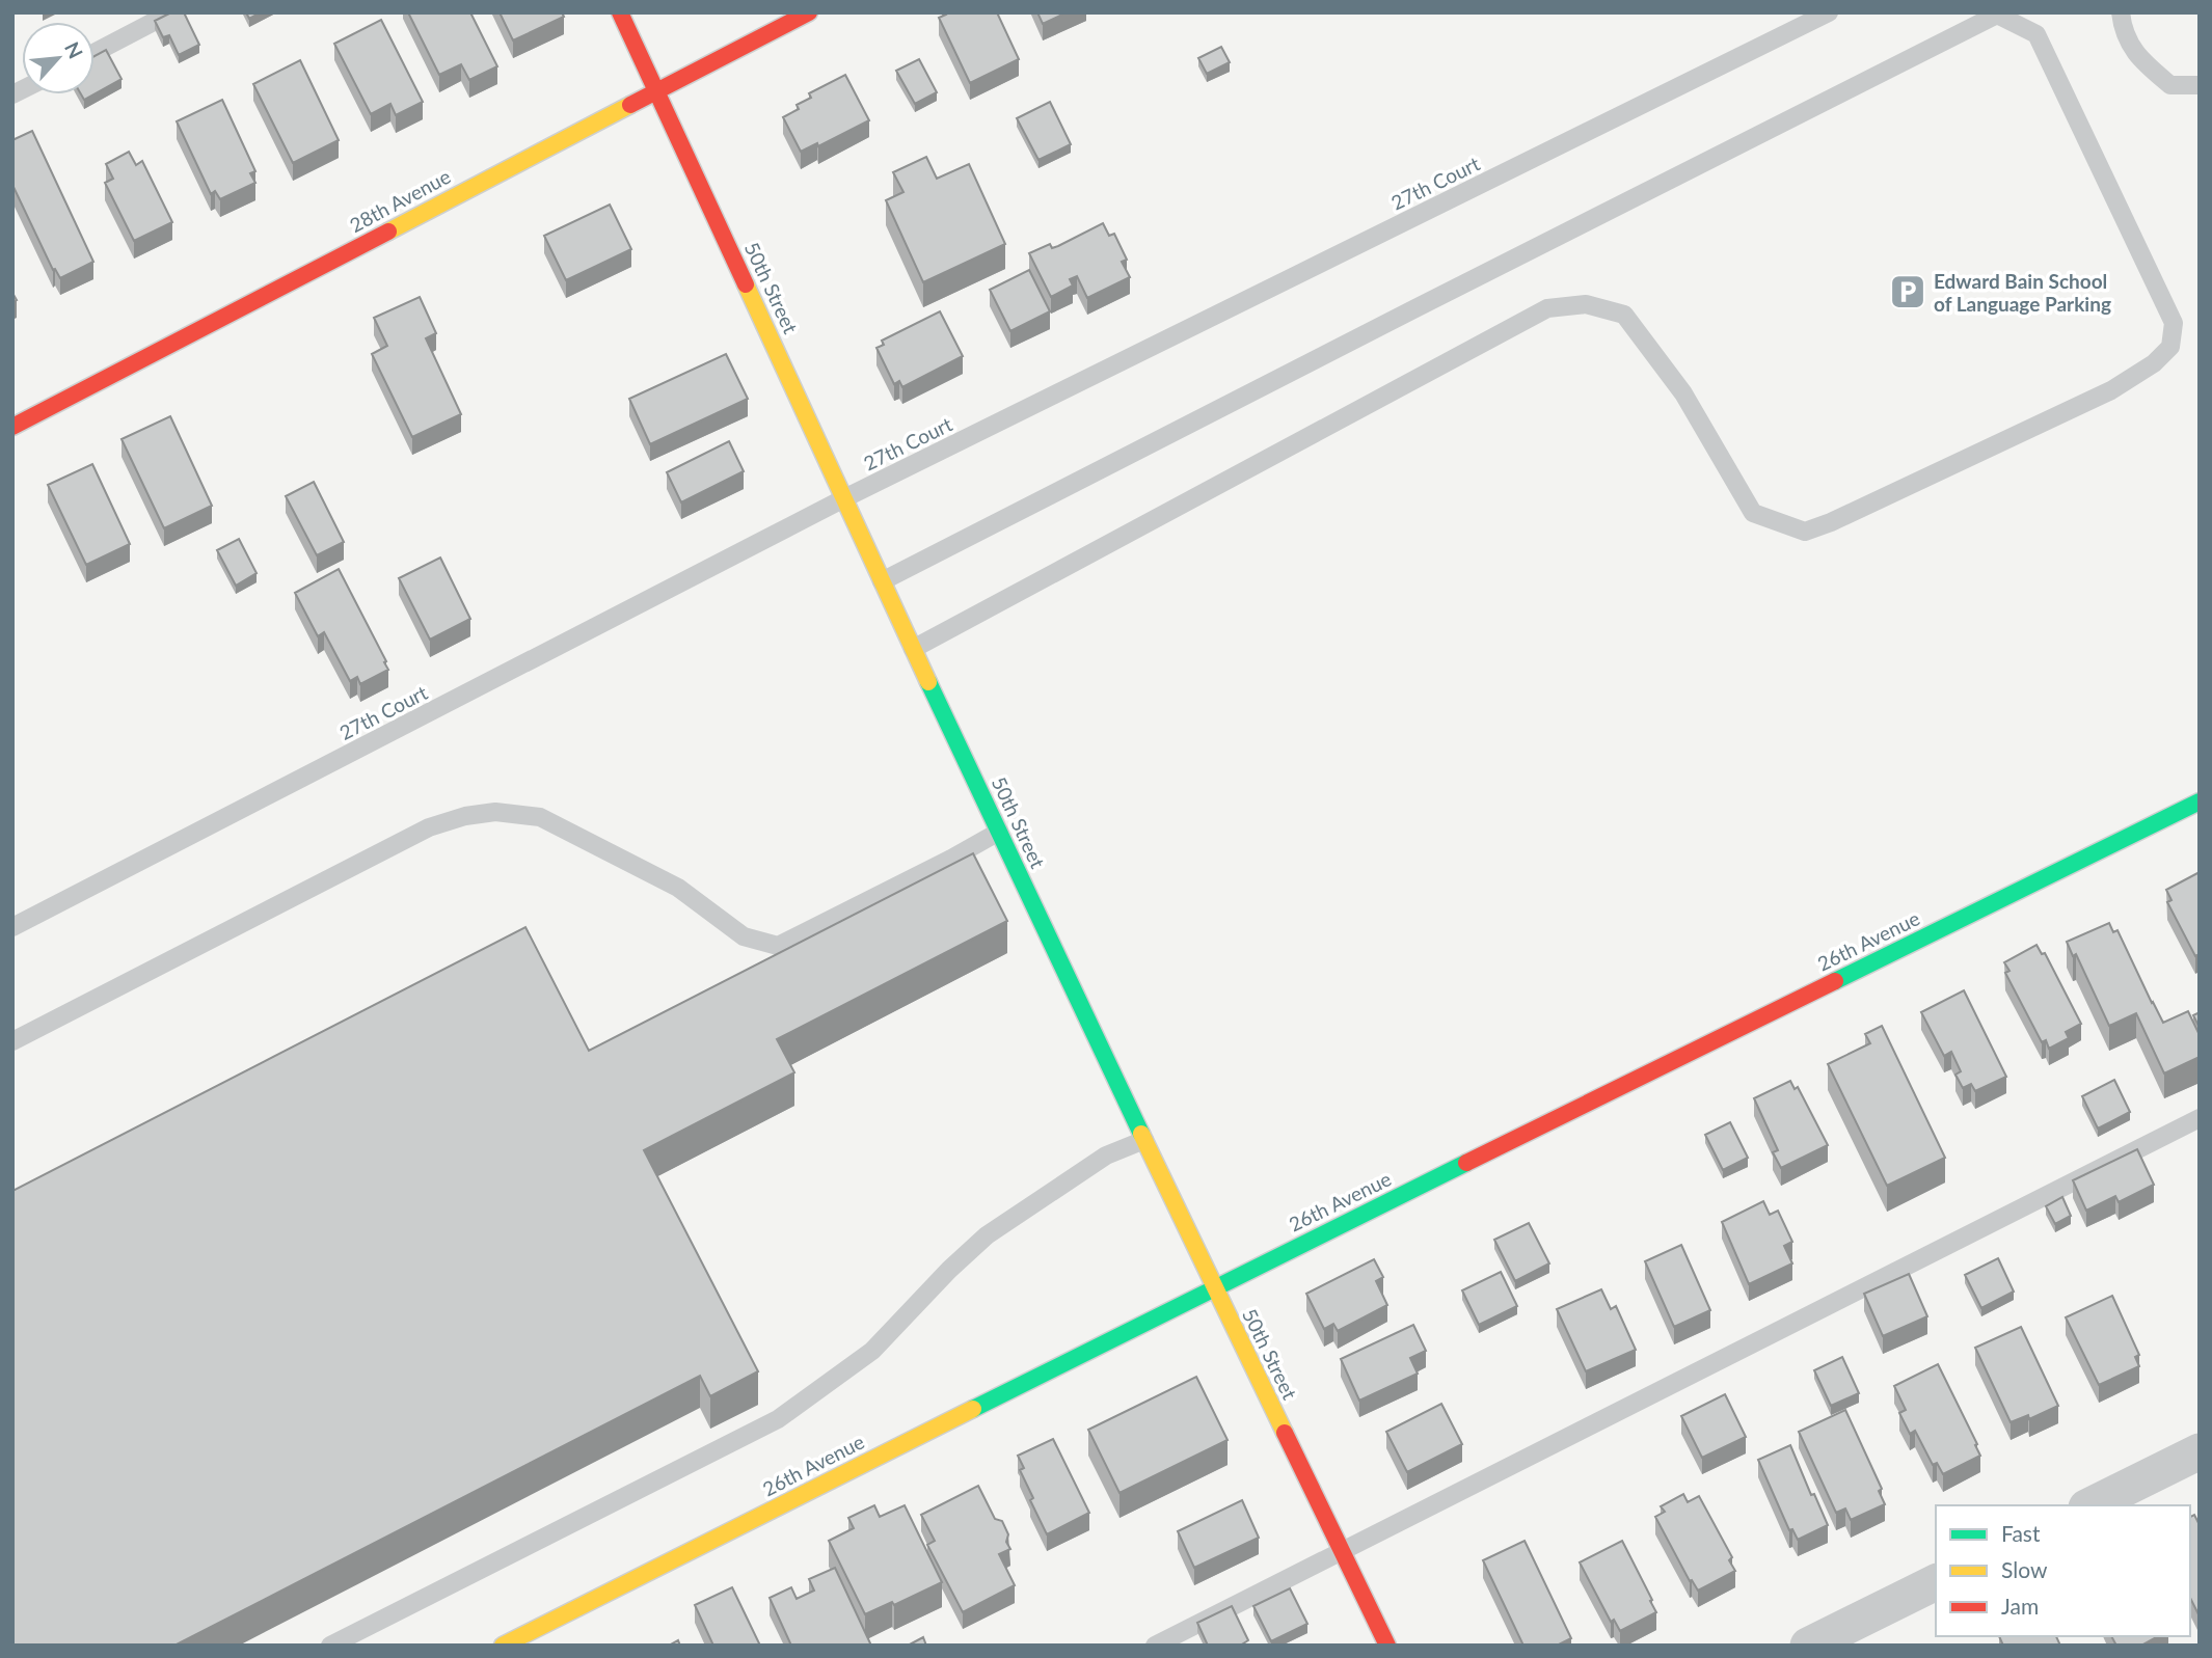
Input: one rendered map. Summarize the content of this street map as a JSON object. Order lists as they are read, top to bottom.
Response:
{
  "streets": {
    "street": ["28th Avenue", "50th Street", "26th Avenue"],
    "lane": ["27th Court"]
  },
  "crossings": [
    ["27th Court", "50th Street"],
    ["28th Avenue", "50th Street"],
    ["50th Street", "26th Avenue"]
  ],
  "places": {
    "parking": ["Edward Bain School of Language Parking"]
  },
  "legend": ["Fast", "Slow", "Jam"],
  "north": "top right"
}
